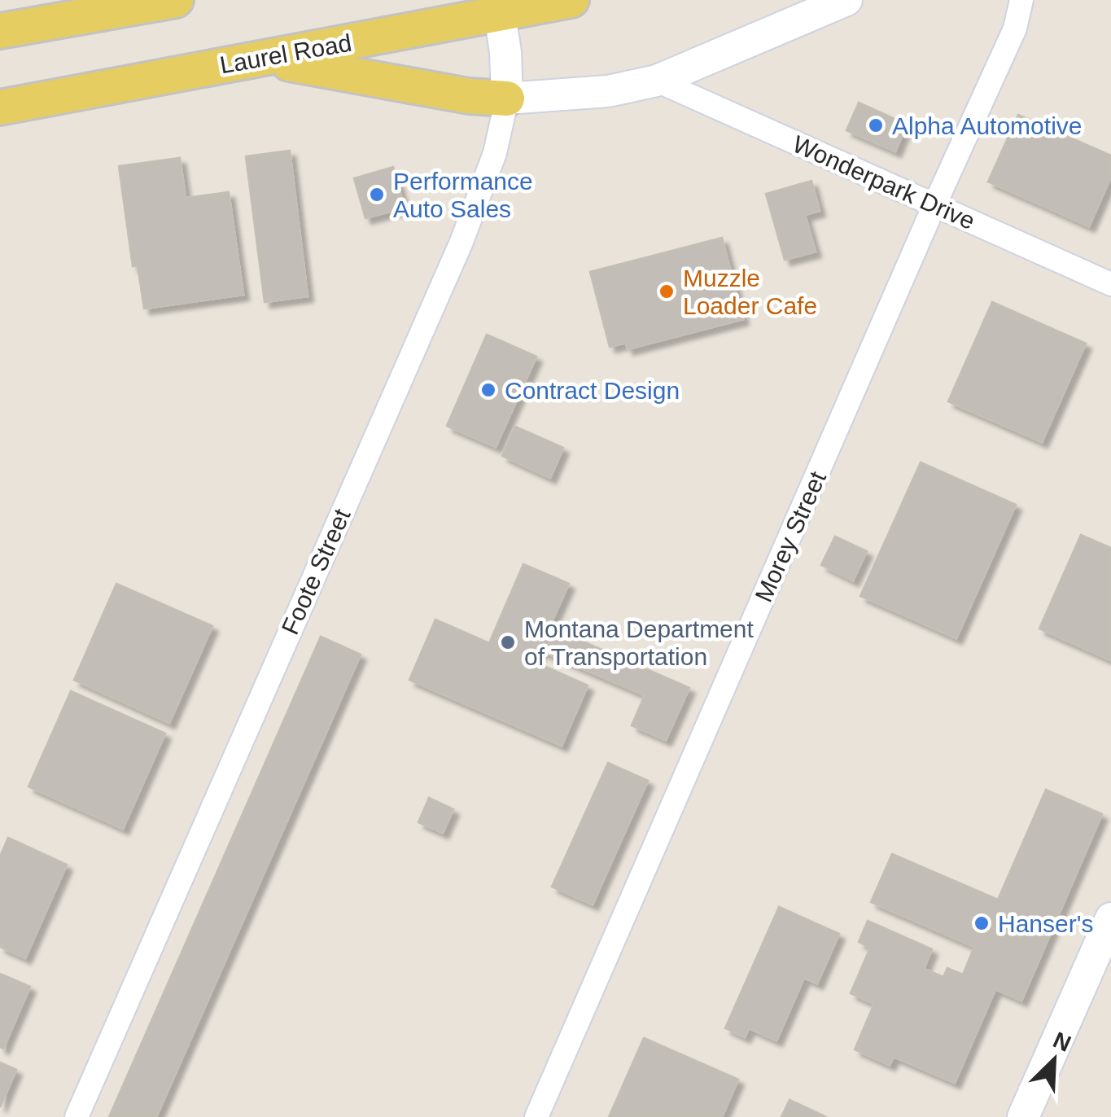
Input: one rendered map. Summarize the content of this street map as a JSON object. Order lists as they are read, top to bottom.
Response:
{
  "streets": {
    "main road": ["Laurel Road"],
    "street": ["Wonderpark Drive", "Morey Street", "Foote Street"]
  },
  "crossings": [
    ["Laurel Road", "Foote Street"],
    ["Wonderpark Drive", "Morey Street"]
  ],
  "places": [
    "Alpha Automotive",
    "Performance Auto Sales",
    "Muzzle Loader Cafe",
    "Contract Design",
    "Montana Department of Transportation",
    "Hanser's"
  ],
  "north": "top right"
}
